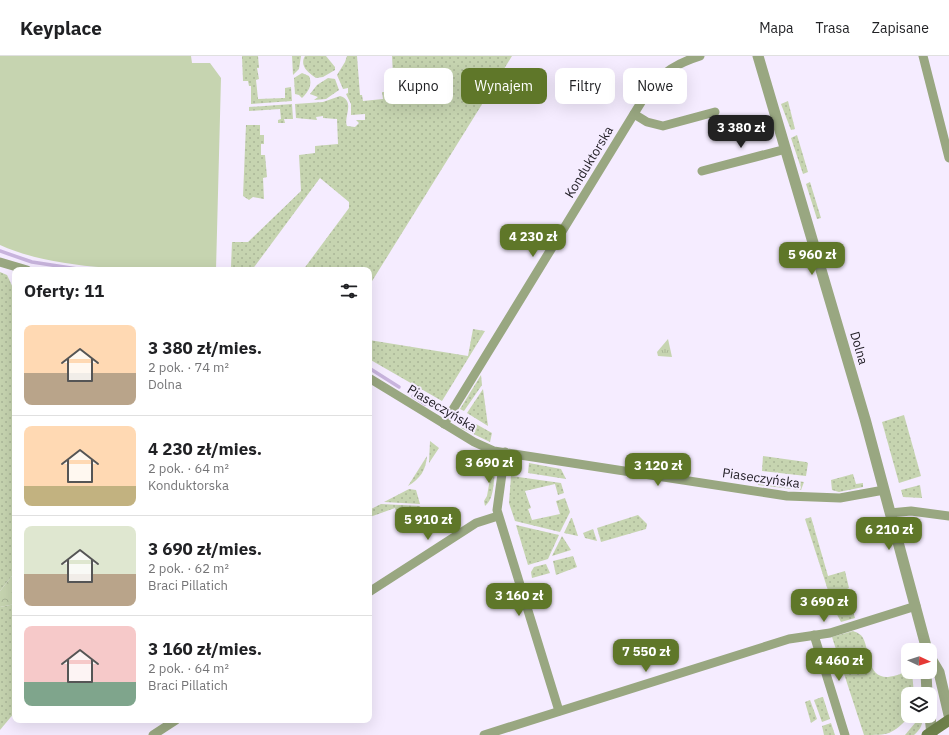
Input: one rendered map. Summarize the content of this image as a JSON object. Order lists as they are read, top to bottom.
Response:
{
  "streets": {
    "street": ["Konduktorska", "Dolna", "Piaseczyńska"]
  },
  "crossings": [
    ["Konduktorska", "Piaseczyńska"],
    ["Dolna", "Piaseczyńska"]
  ],
  "north": "right",
  "page": {
    "header": "Keyplace",
    "nav": ["Mapa", "Trasa", "Zapisane"],
    "chip": [
      "Kupno",
      "Wynajem",
      "Filtry",
      "Nowe"
    ],
    "price": [
      "3 380 zł",
      "4 230 zł",
      "5 960 zł",
      "3 690 zł",
      "3 120 zł",
      "5 910 zł",
      "6 210 zł",
      "3 160 zł",
      "3 690 zł",
      "7 550 zł",
      "4 460 zł"
    ],
    "heading": "Oferty: 11",
    "list": [
      {
        "name": "3 380 zł/mies.",
        "note": "2 pok. · 74 m² · Dolna"
      },
      {
        "name": "4 230 zł/mies.",
        "note": "2 pok. · 64 m² · Konduktorska"
      },
      {
        "name": "3 690 zł/mies.",
        "note": "2 pok. · 62 m² · Braci Pillatich"
      },
      {
        "name": "3 160 zł/mies.",
        "note": "2 pok. · 64 m² · Braci Pillatich"
      }
    ]
  }
}
